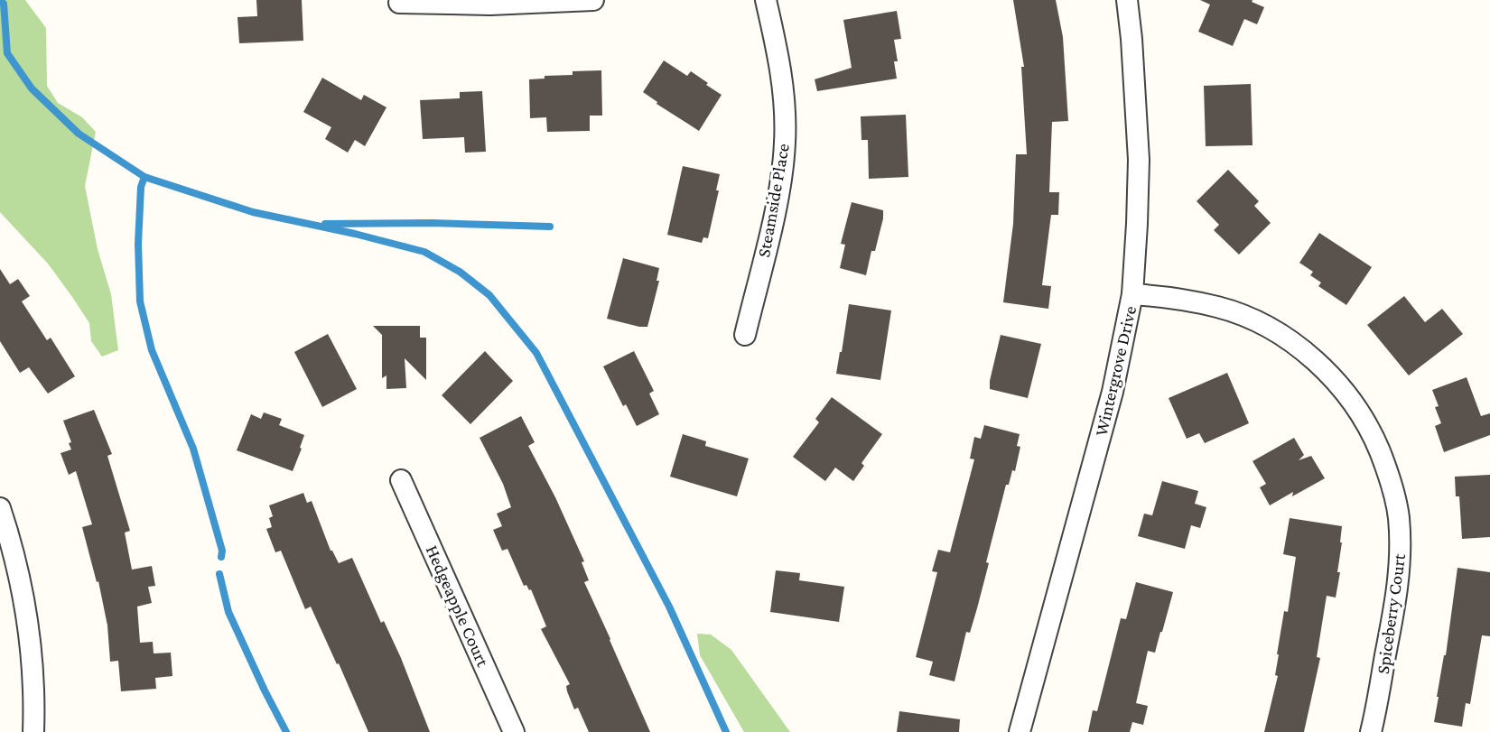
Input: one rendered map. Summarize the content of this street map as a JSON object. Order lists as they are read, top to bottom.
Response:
{
  "streets": {
    "street": [
      "Steamside Place",
      "Wintergrove Drive",
      "Hedgeapple Court",
      "Spiceberry Court"
    ]
  },
  "crossings": [
    ["Wintergrove Drive", "Spiceberry Court"]
  ]
}
